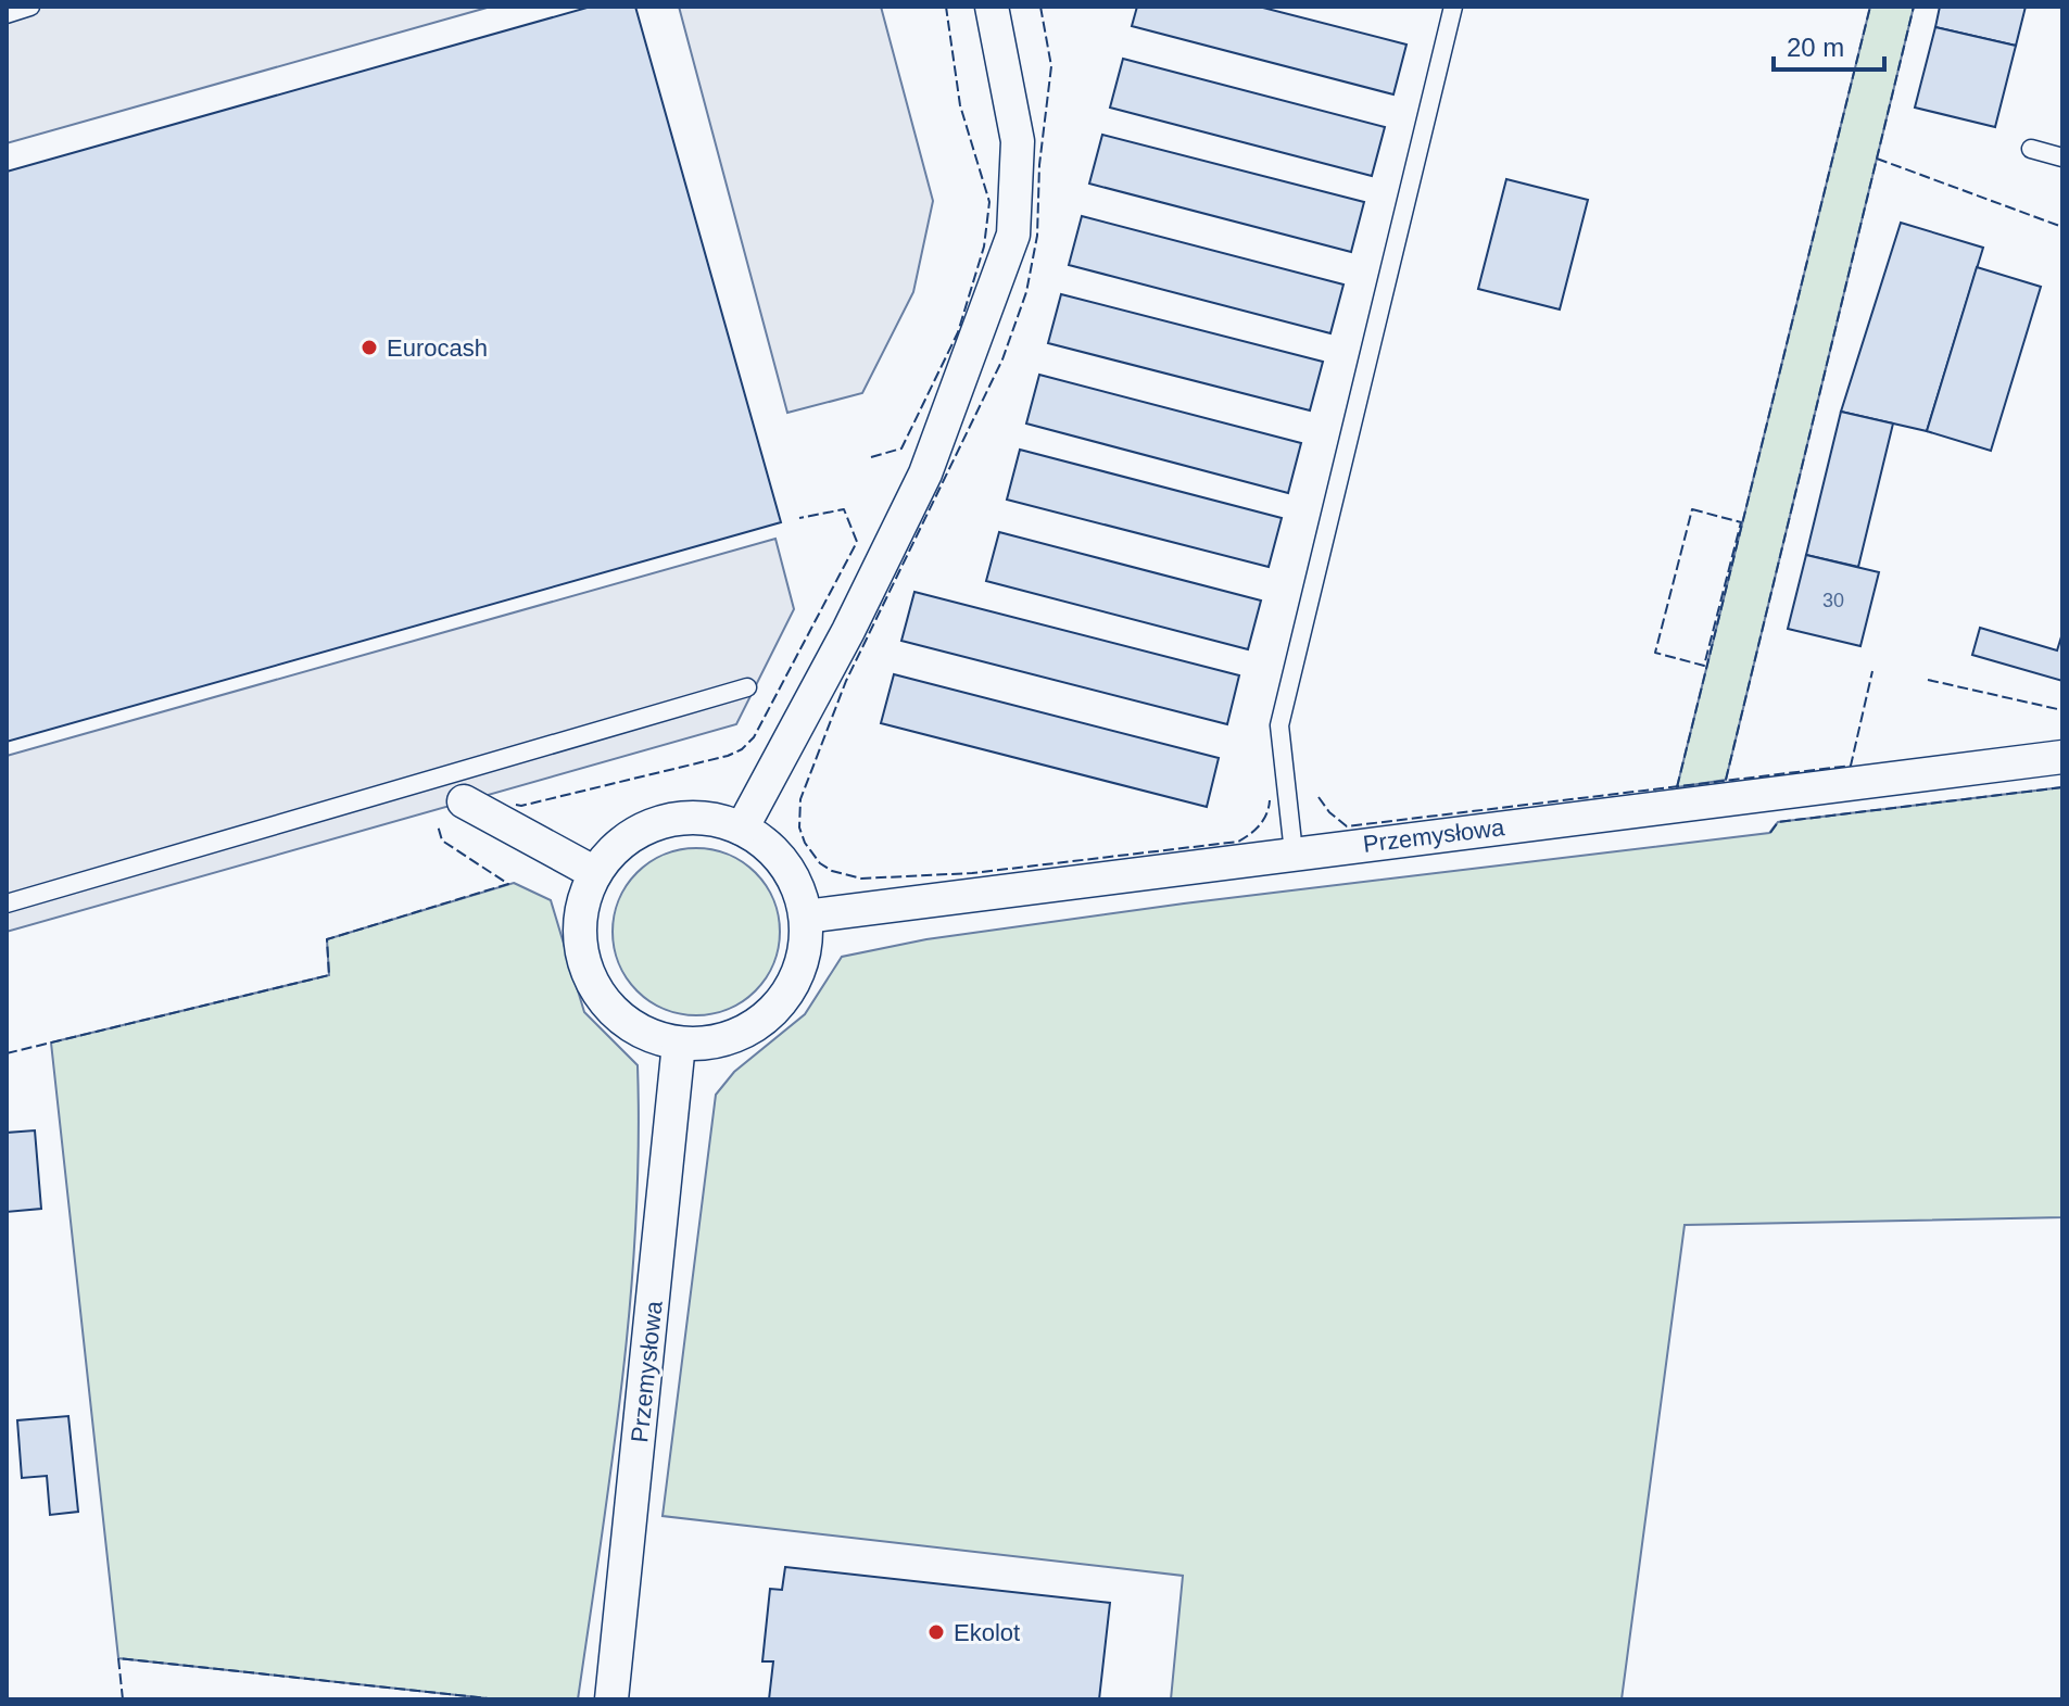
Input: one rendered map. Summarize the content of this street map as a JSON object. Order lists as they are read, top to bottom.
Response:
{
  "streets": {
    "street": ["Przemysłowa"]
  },
  "places": ["Eurocash", "Ekolot"],
  "house_numbers": ["30"],
  "scale_bar": "20 m"
}
